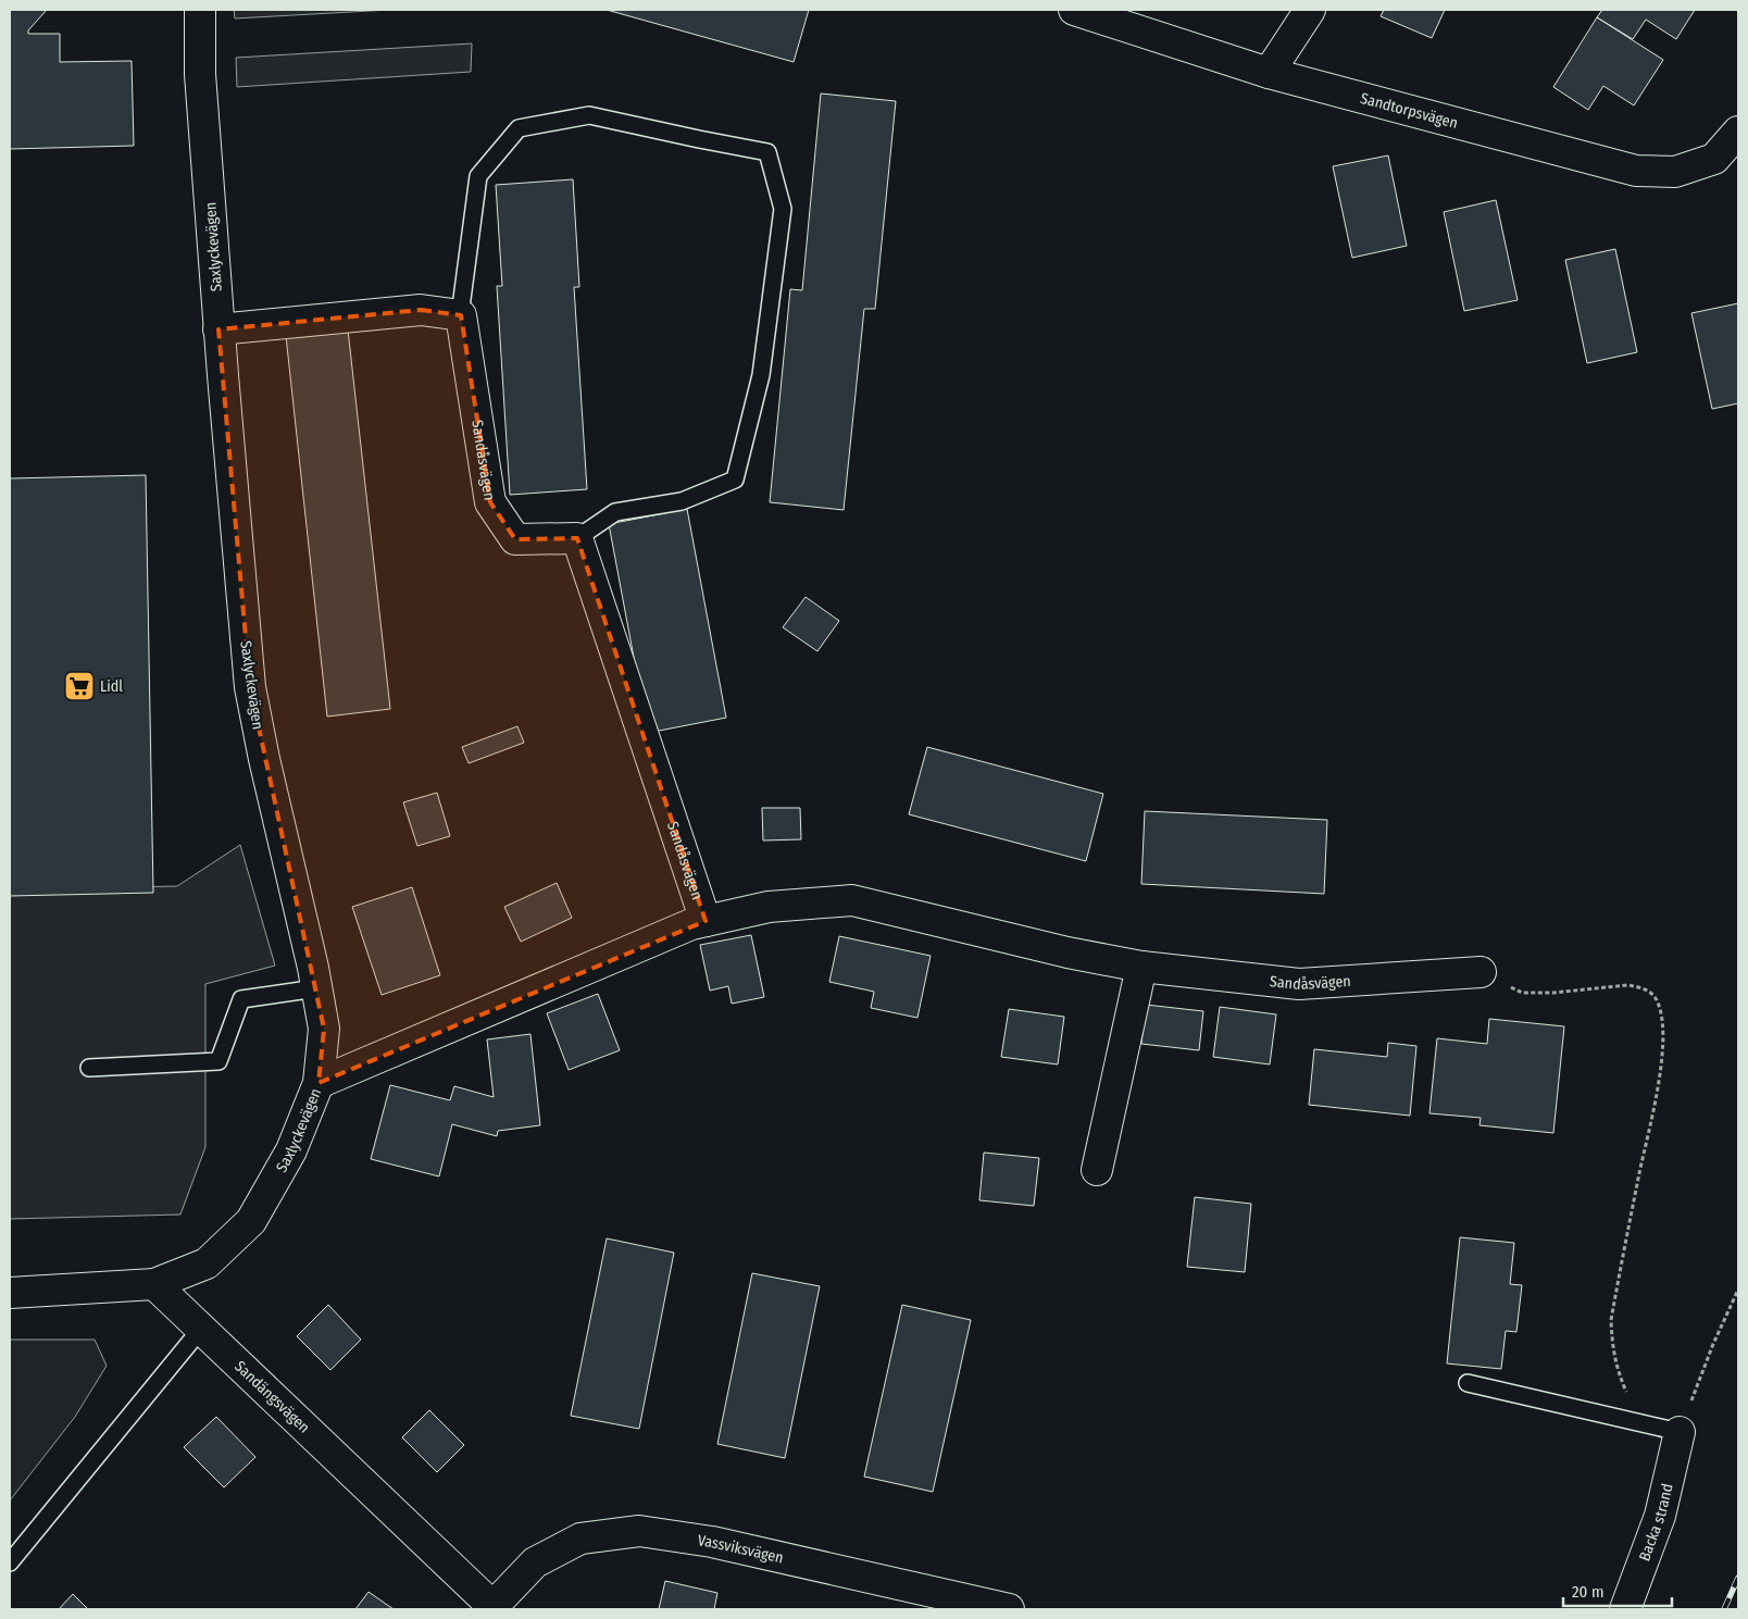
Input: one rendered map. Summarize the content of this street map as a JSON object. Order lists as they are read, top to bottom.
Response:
{
  "streets": {
    "street": [
      "Sandtorpsvägen",
      "Saxlyckevägen",
      "Sandåsvägen",
      "Sandängsvägen",
      "Backa strand",
      "Vassviksvägen"
    ]
  },
  "crossings": [
    ["Saxlyckevägen", "Sandåsvägen"],
    ["Saxlyckevägen", "Sandängsvägen"],
    ["Sandängsvägen", "Vassviksvägen"]
  ],
  "places": {
    "supermarket": ["Lidl"]
  },
  "scale_bar": "20 m"
}
